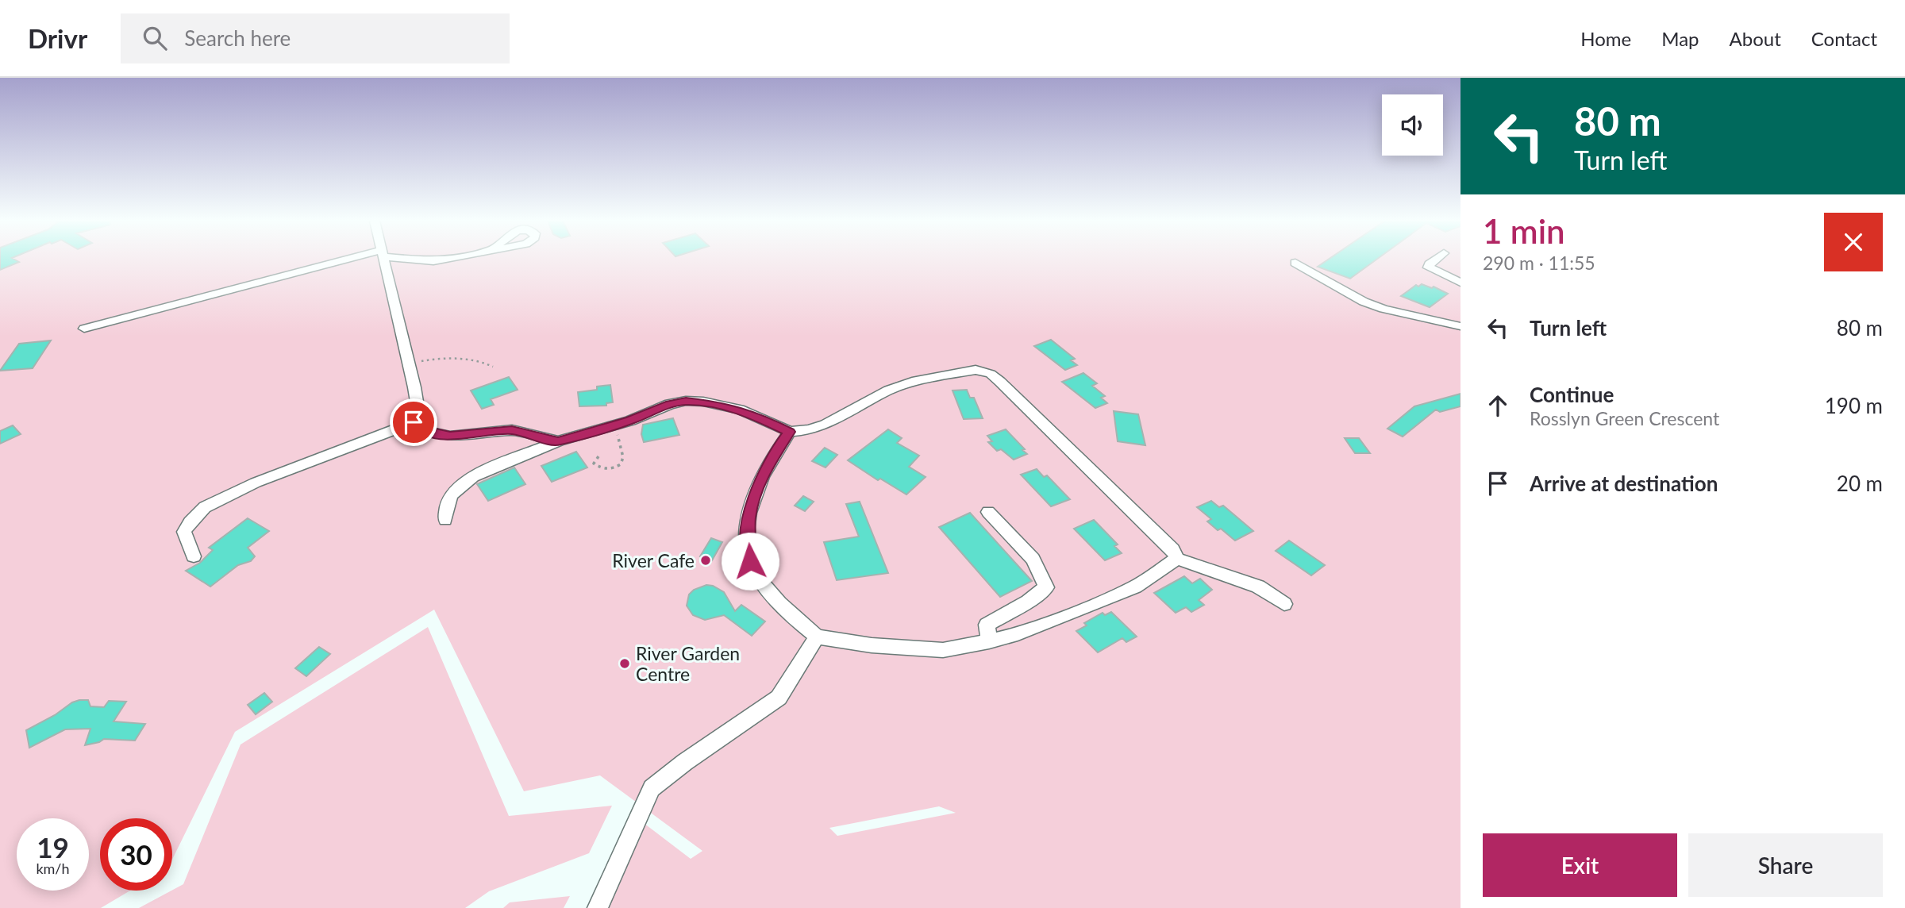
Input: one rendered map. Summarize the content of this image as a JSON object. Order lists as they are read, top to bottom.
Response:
{
  "places": ["River Cafe", "River Garden Centre"],
  "page": {
    "header": "Drivr",
    "search": "Search here",
    "nav": [
      "Home",
      "Map",
      "About",
      "Contact"
    ],
    "turn": ["80 m", "Turn left"],
    "heading": ["1 min", "290 m · 11:55"],
    "list": [
      {
        "name": "Turn left",
        "value": "80 m"
      },
      {
        "name": "Continue",
        "note": "Rosslyn Green Crescent",
        "value": "190 m"
      },
      {
        "name": "Arrive at destination",
        "value": "20 m"
      }
    ],
    "speed": "19 km/h",
    "limit": "30",
    "buttons": ["Exit", "Share"]
  }
}
